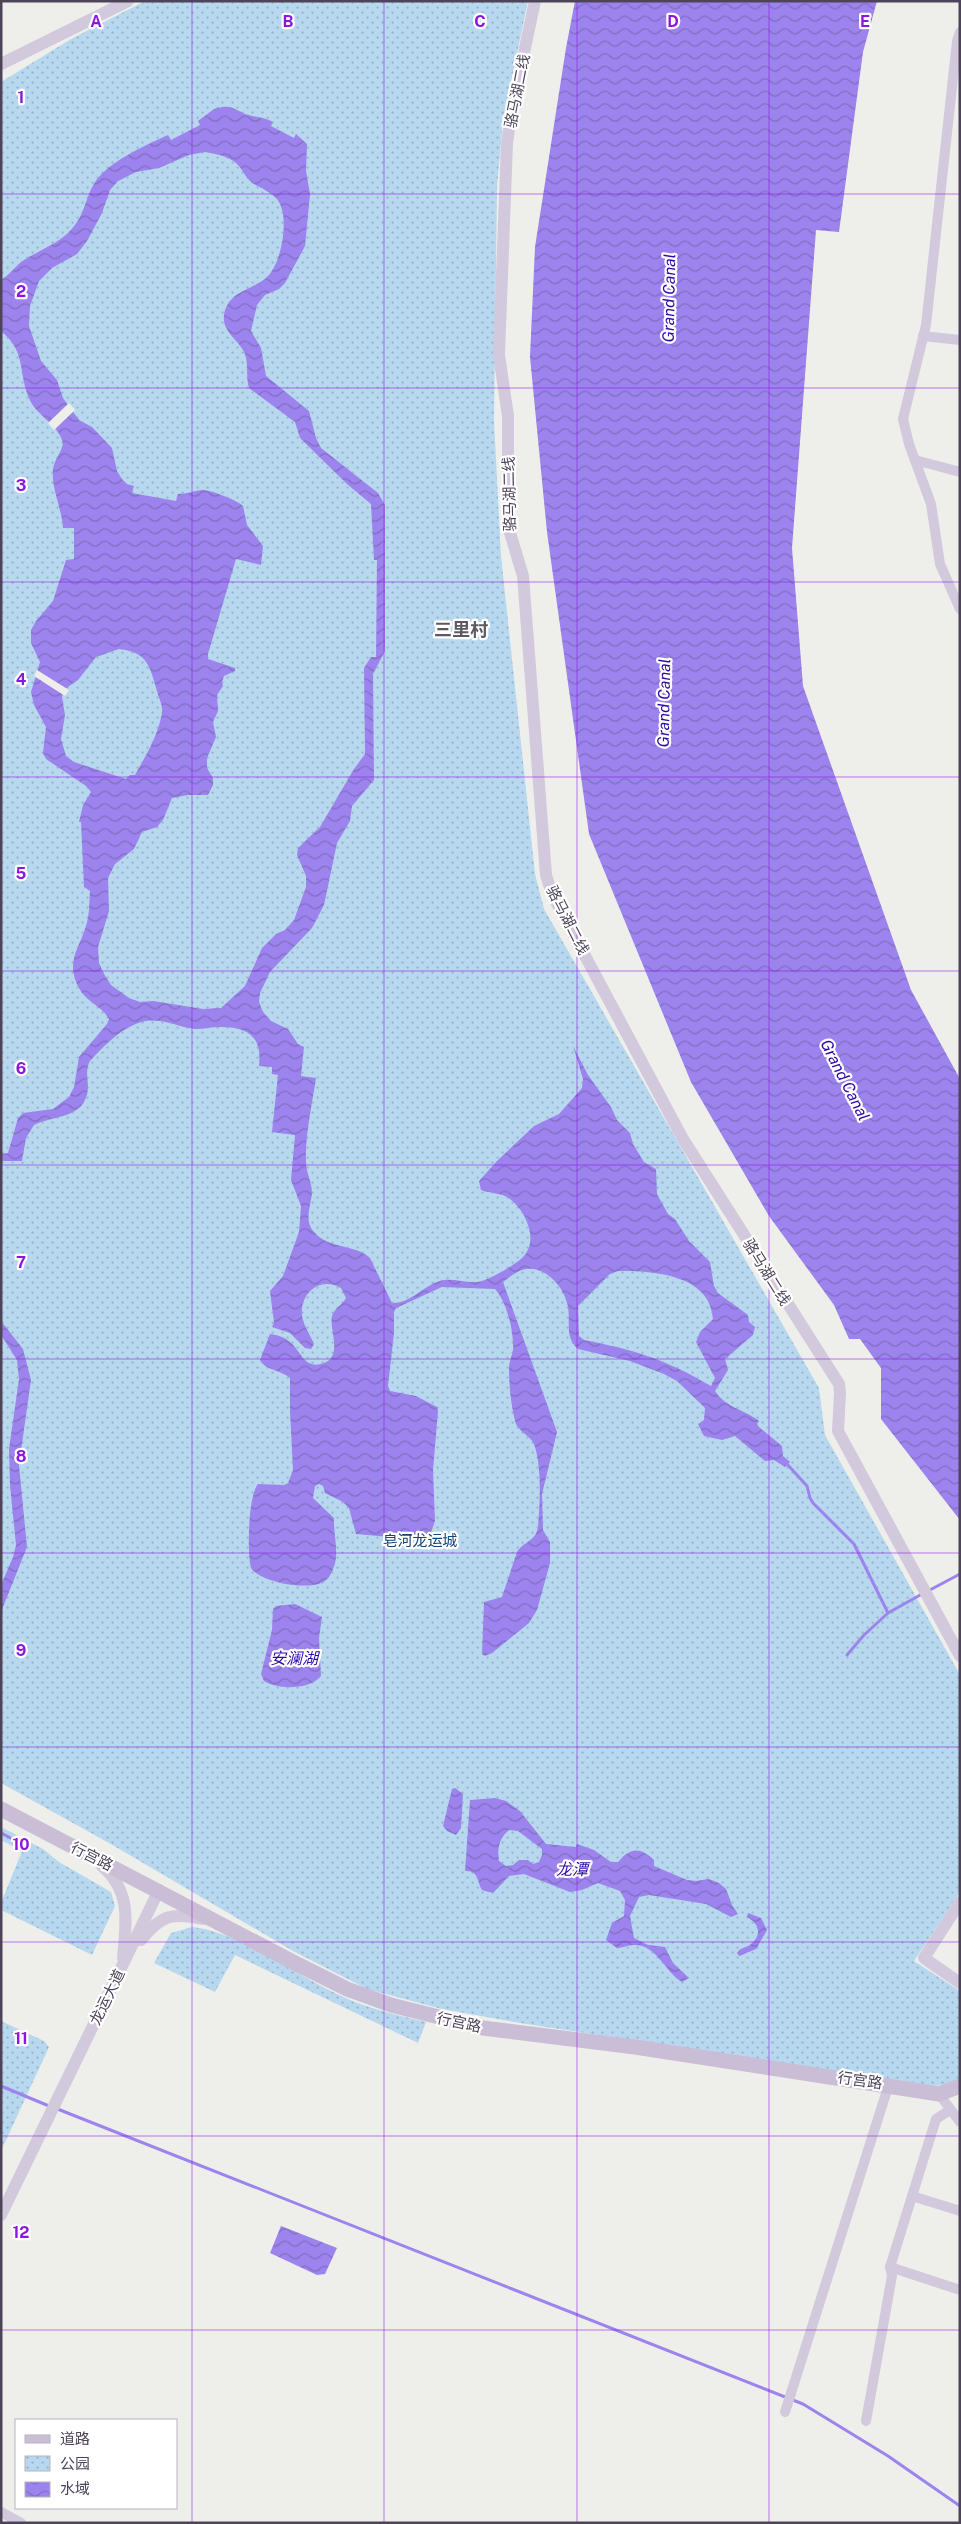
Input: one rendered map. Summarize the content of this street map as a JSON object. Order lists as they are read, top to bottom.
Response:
{
  "streets": {
    "main road": ["行宫路"],
    "street": ["骆马湖二线", "龙运大道"]
  },
  "crossings": [
    ["行宫路", "龙运大道"]
  ],
  "districts": ["三里村"],
  "water": ["Grand Canal", "安澜湖", "龙潭"],
  "parks": ["皂河龙运城"],
  "legend": ["道路", "公园", "水域"],
  "grid": {
    "columns": [
      "A",
      "B",
      "C",
      "D",
      "E"
    ],
    "rows": [
      "1",
      "2",
      "3",
      "4",
      "5",
      "6",
      "7",
      "8",
      "9",
      "10",
      "11",
      "12"
    ]
  }
}
